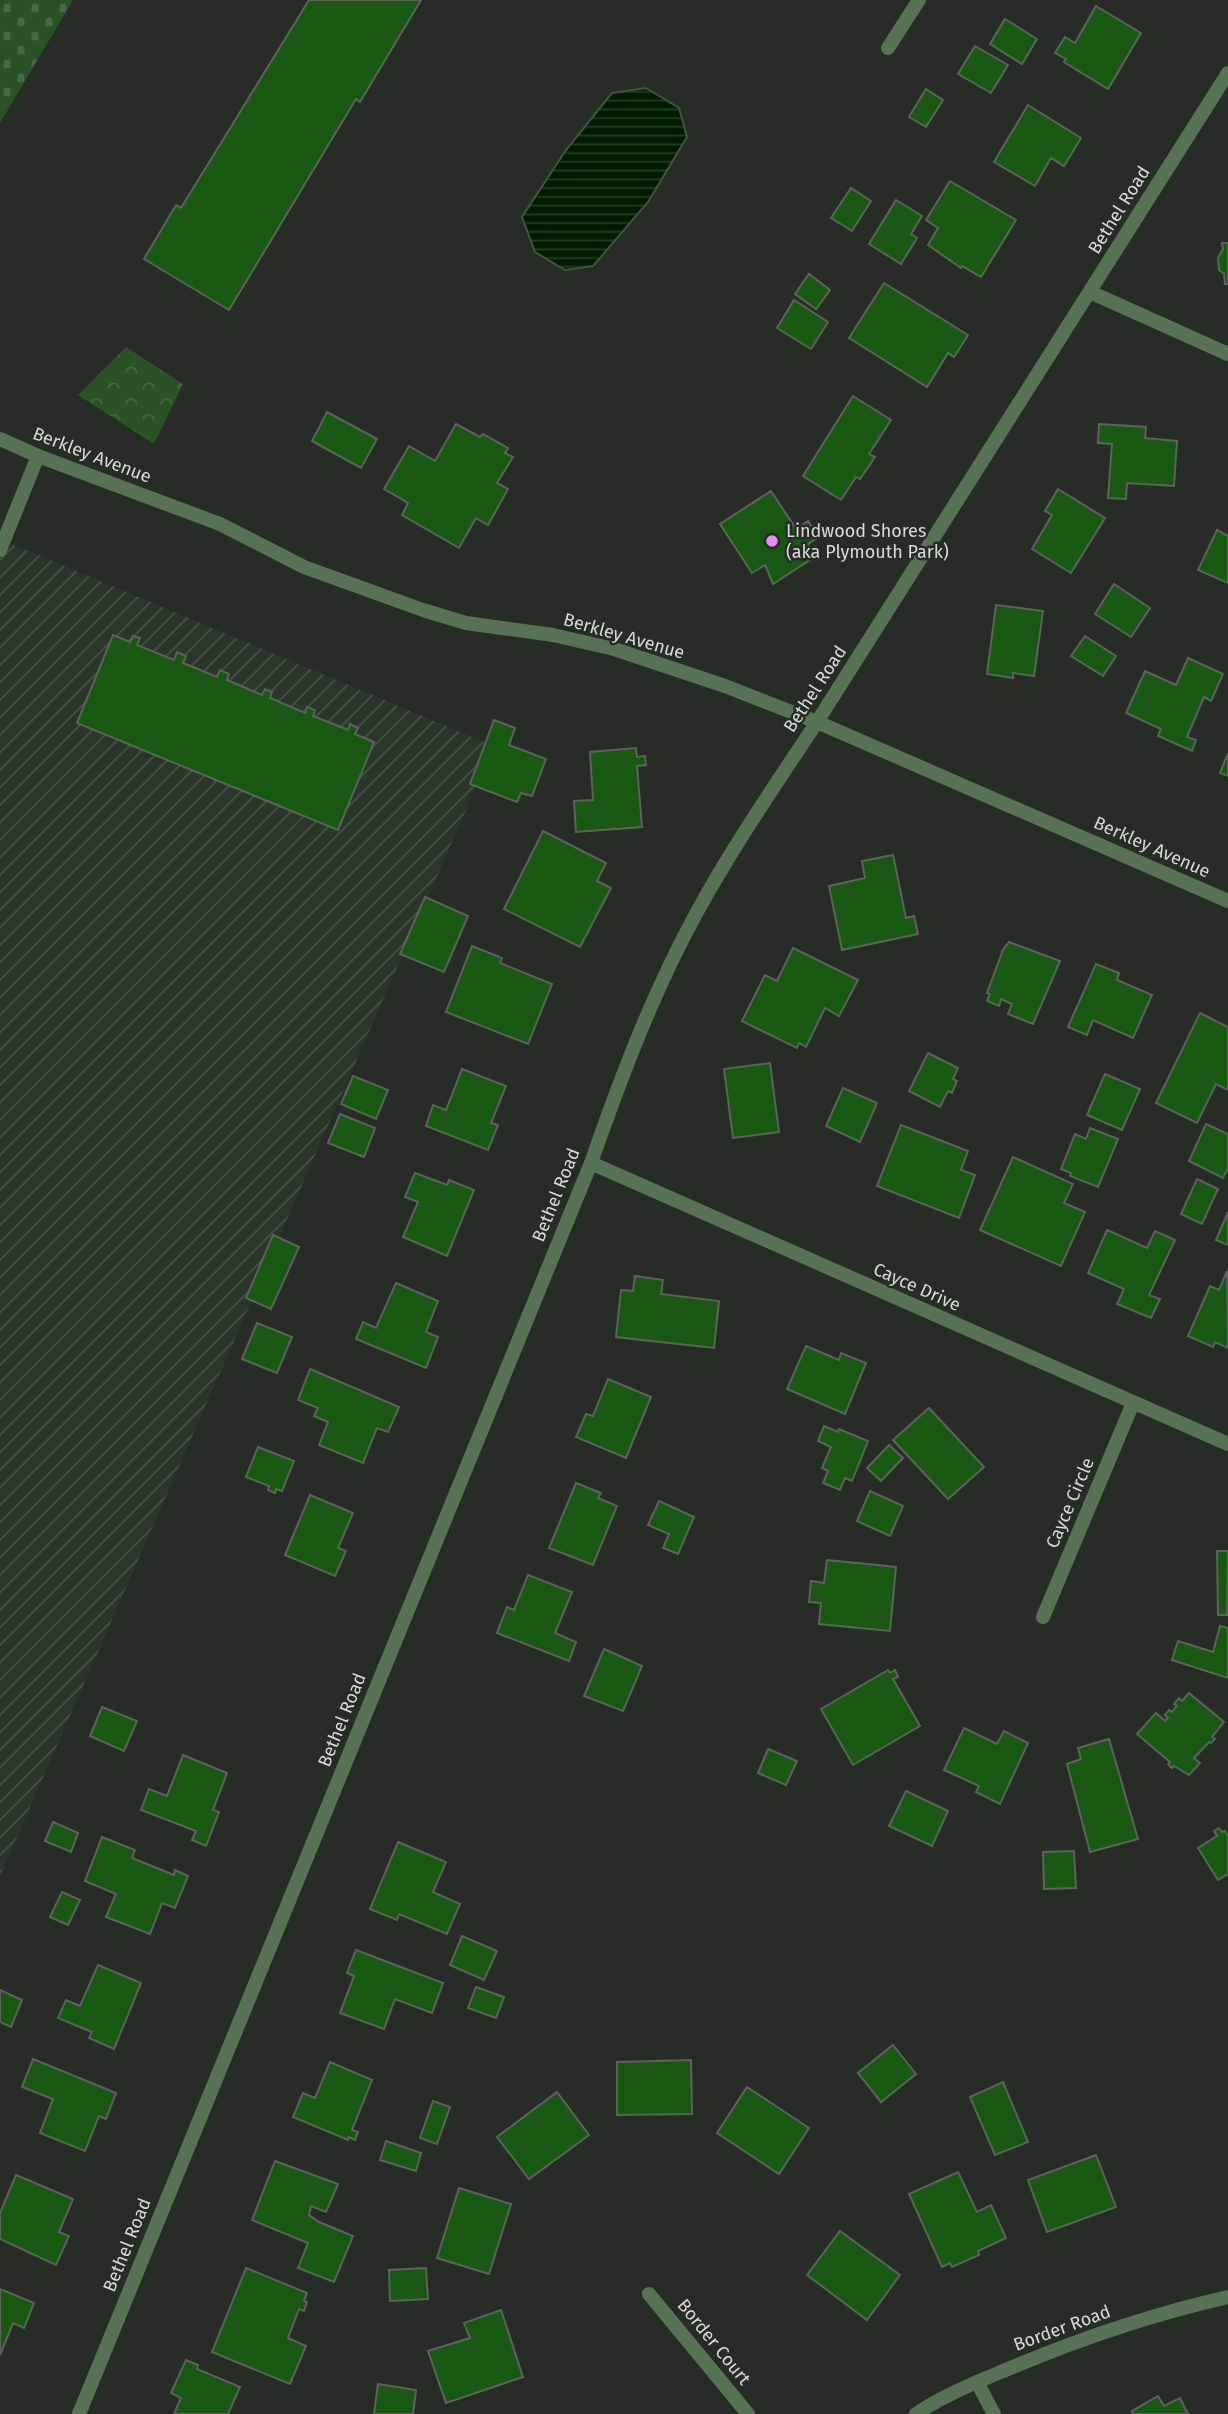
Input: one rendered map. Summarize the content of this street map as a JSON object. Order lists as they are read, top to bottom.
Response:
{
  "streets": {
    "street": [
      "Bethel Road",
      "Berkley Avenue",
      "Cayce Drive",
      "Cayce Circle",
      "Border Road",
      "Border Court"
    ]
  },
  "crossings": [
    ["Bethel Road", "Berkley Avenue"],
    ["Bethel Road", "Cayce Drive"],
    ["Cayce Drive", "Cayce Circle"]
  ],
  "places": ["Lindwood Shores (aka Plymouth Park)"]
}
